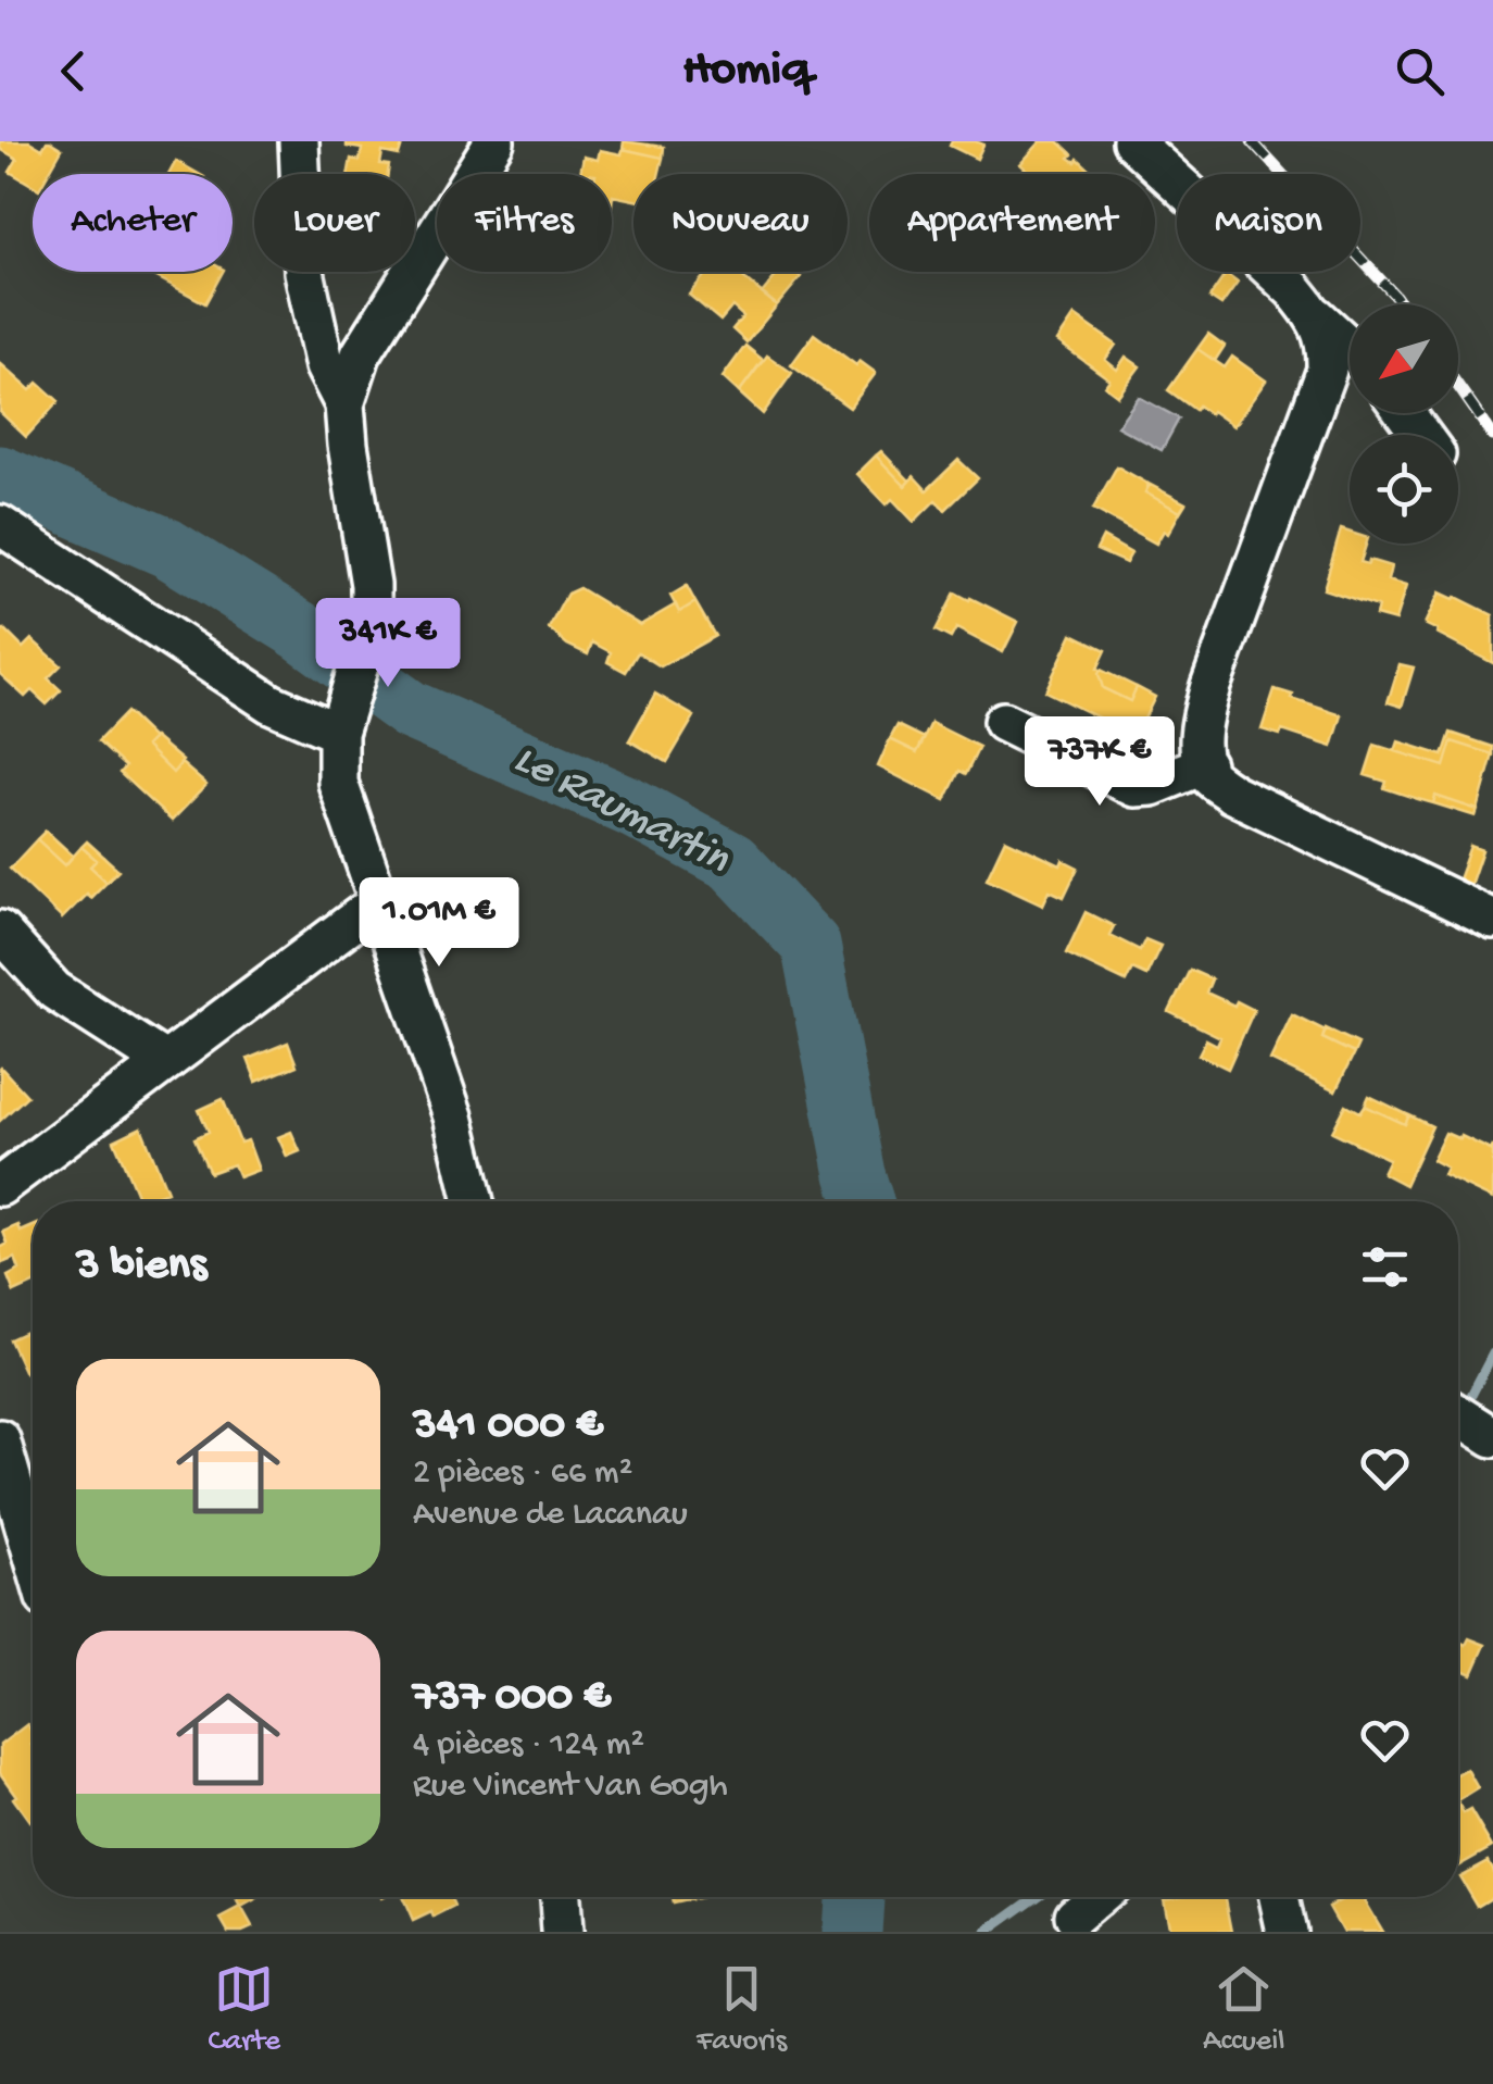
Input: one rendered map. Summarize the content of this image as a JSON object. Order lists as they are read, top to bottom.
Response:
{
  "water": ["Le Raumartin"],
  "north": "bottom left",
  "page": {
    "header": "Homiq",
    "chip": [
      "Acheter",
      "Louer",
      "Filtres",
      "Nouveau",
      "Appartement",
      "Maison"
    ],
    "price": ["341K €", "737K €", "1.01M €"],
    "heading": "3 biens",
    "list": [
      {
        "name": "341 000 €",
        "note": "2 pièces · 66 m² · Avenue de Lacanau"
      },
      {
        "name": "737 000 €",
        "note": "4 pièces · 124 m² · Rue Vincent Van Gogh"
      }
    ],
    "tabs": ["Carte", "Favoris", "Accueil"]
  }
}
